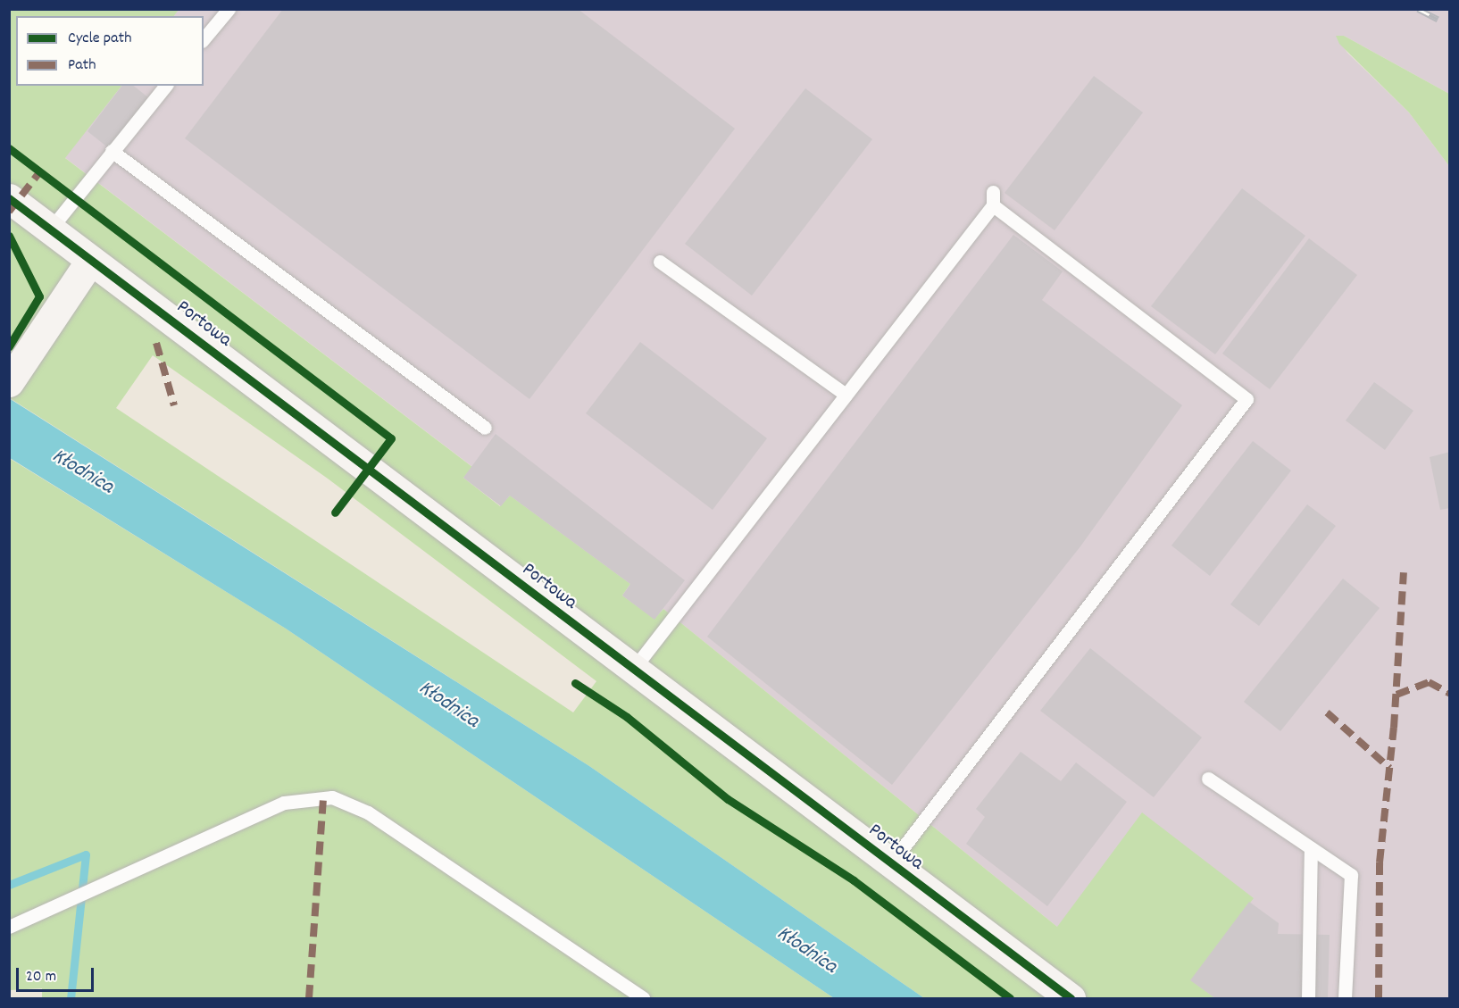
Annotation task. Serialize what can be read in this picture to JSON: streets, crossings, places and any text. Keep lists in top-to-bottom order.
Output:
{
  "streets": {
    "street": ["Portowa"]
  },
  "water": ["Kłodnica"],
  "legend": ["Cycle path", "Path"],
  "scale_bar": "20 m"
}
